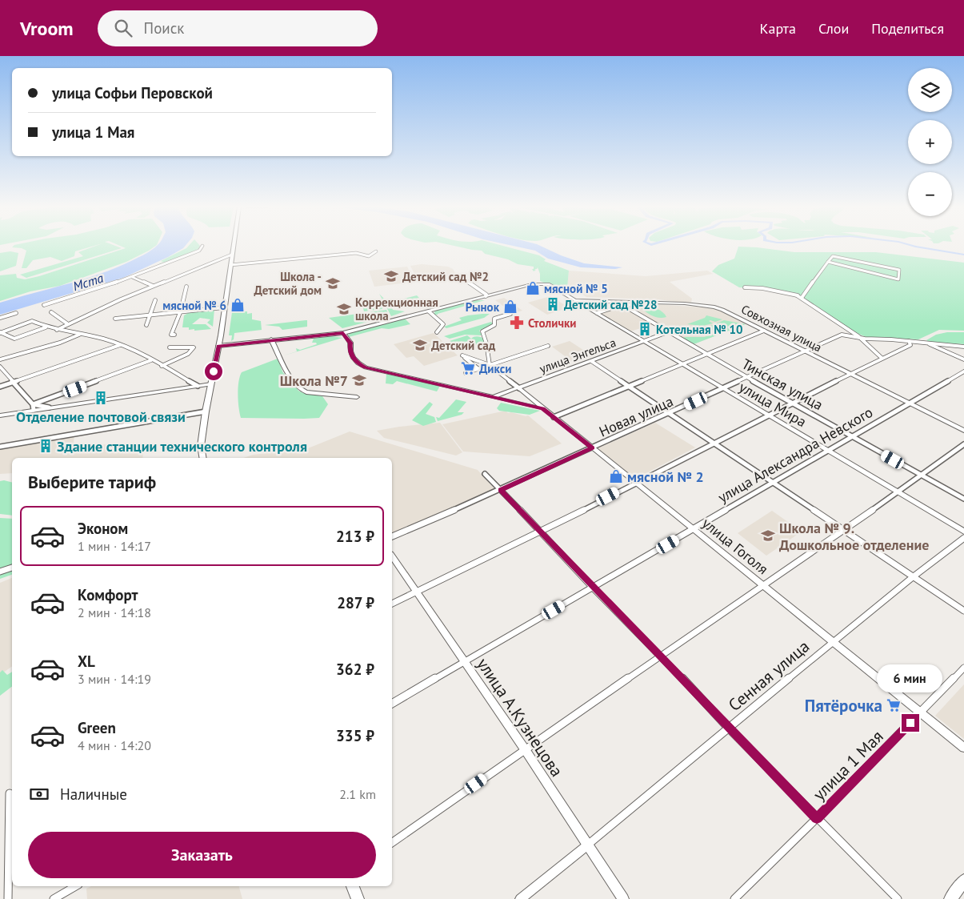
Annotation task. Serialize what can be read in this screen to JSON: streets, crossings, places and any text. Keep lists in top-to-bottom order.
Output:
{
  "streets": {
    "main road": ["Совхозная улица", "улица Мира", "улица А.Кузнецова"],
    "street": [
      "улица Энгельса",
      "Тинская улица",
      "Новая улица",
      "улица Александра Невского",
      "улица Гоголя",
      "Сенная улица",
      "улица 1 Мая"
    ]
  },
  "crossings": [
    ["Совхозная улица", "Тинская улица"],
    ["Совхозная улица", "улица Мира"],
    ["Совхозная улица", "Новая улица"],
    ["Совхозная улица", "улица Александра Невского"],
    ["улица Энгельса", "Тинская улица"],
    ["улица Энгельса", "улица Мира"],
    ["улица Энгельса", "улица Гоголя"],
    ["Тинская улица", "улица Мира"],
    ["Тинская улица", "Новая улица"],
    ["Тинская улица", "улица Александра Невского"],
    ["улица Мира", "Новая улица"],
    ["улица Мира", "улица Александра Невского"],
    ["Новая улица", "улица Гоголя"],
    ["улица Александра Невского", "улица Гоголя"],
    ["улица Александра Невского", "улица А.Кузнецова"],
    ["улица Гоголя", "Сенная улица"],
    ["улица Гоголя", "улица 1 Мая"],
    ["Сенная улица", "улица А.Кузнецова"]
  ],
  "water": ["Мста"],
  "places": {
    "school or university": [
      "Детский сад №2",
      "Школа - Детский дом",
      "Коррекционная школа",
      "Детский сад",
      "Школа №7",
      "Школа № 9. Дошкольное отделение"
    ],
    "shop": [
      "мясной № 5",
      "мясной № 6",
      "Рынок",
      "мясной № 2"
    ],
    "building": [
      "Детский сад №28",
      "Котельная № 10",
      "Отделение почтовой связи",
      "Здание станции технического контроля"
    ],
    "pharmacy": ["Столички"],
    "supermarket": ["Дикси", "Пятёрочка"]
  },
  "page": {
    "header": "Vroom",
    "search": "Поиск",
    "nav": ["Карта", "Слои", "Поделиться"],
    "map_buttons": ["+", "−"],
    "banner": ["улица Софьи Перовской", "улица 1 Мая"],
    "heading": "Выберите тариф",
    "list": [
      {
        "name": "Эконом",
        "note": "1 мин · 14:17",
        "value": "213 ₽"
      },
      {
        "name": "Комфорт",
        "note": "2 мин · 14:18",
        "value": "287 ₽"
      },
      {
        "name": "XL",
        "note": "3 мин · 14:19",
        "value": "362 ₽"
      },
      {
        "name": "Green",
        "note": "4 мин · 14:20",
        "value": "335 ₽"
      }
    ],
    "bubble": "6 мин",
    "pay": ["Наличные", "2.1 km"],
    "buttons": "Заказать"
  }
}
